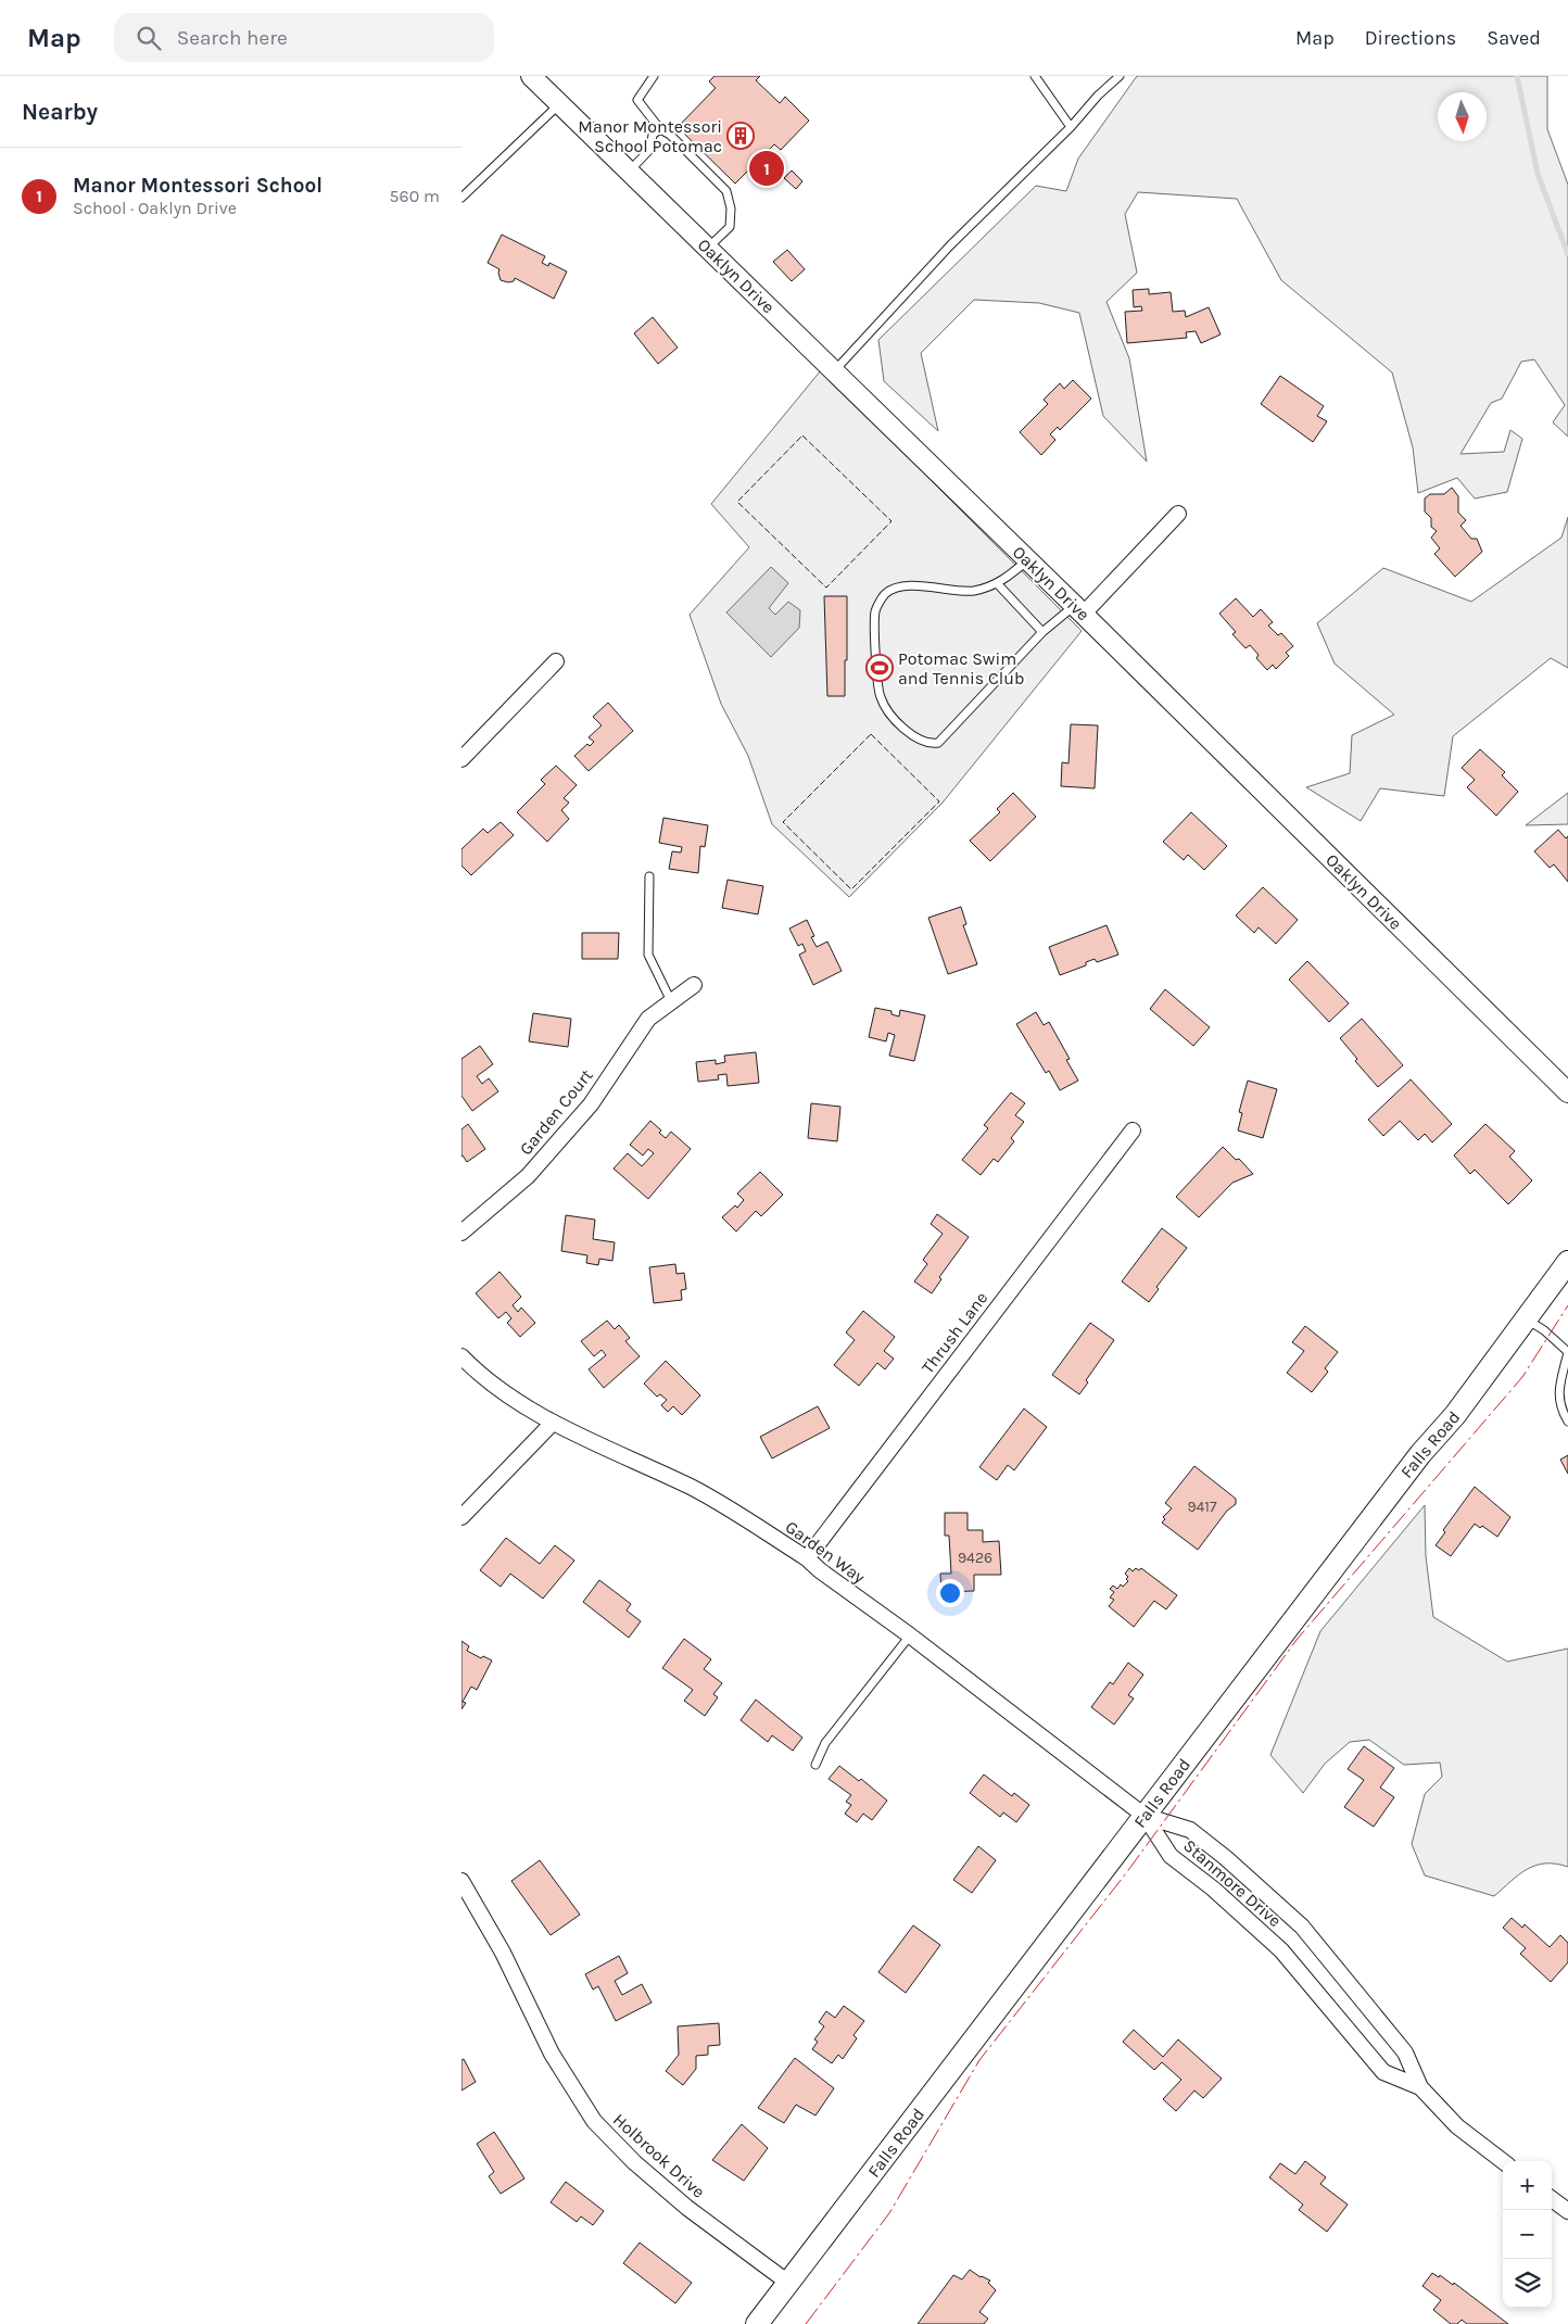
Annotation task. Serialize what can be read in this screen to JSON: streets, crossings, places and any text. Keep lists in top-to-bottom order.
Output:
{
  "streets": {
    "main road": ["Falls Road"],
    "street": [
      "Oaklyn Drive",
      "Garden Court",
      "Thrush Lane",
      "Garden Way",
      "Stanmore Drive",
      "Holbrook Drive"
    ]
  },
  "crossings": [
    ["Thrush Lane", "Garden Way"],
    ["Falls Road", "Garden Way"],
    ["Falls Road", "Stanmore Drive"],
    ["Falls Road", "Holbrook Drive"],
    ["Garden Way", "Stanmore Drive"]
  ],
  "places": {
    "building": ["Manor Montessori School Potomac"],
    "sports": ["Potomac Swim and Tennis Club"]
  },
  "house_numbers": ["9417", "9426"],
  "north": "bottom",
  "page": {
    "header": "Map",
    "search": "Search here",
    "nav": ["Map", "Directions", "Saved"],
    "heading": "Nearby",
    "list": [
      {
        "mark": "1",
        "name": "Manor Montessori School",
        "note": "School · Oaklyn Drive",
        "value": "560 m"
      }
    ],
    "pins": "1",
    "map_buttons": ["+", "−"]
  }
}
